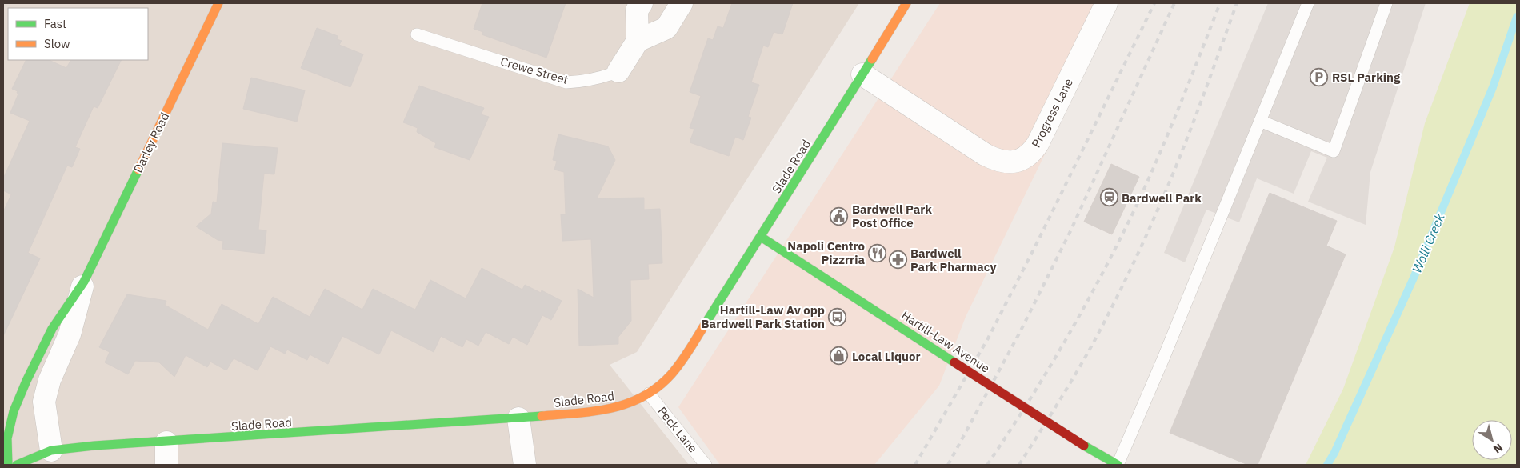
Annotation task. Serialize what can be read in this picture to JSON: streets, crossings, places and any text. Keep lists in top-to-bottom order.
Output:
{
  "streets": {
    "street": [
      "Crewe Street",
      "Progress Lane",
      "Darley Road",
      "Slade Road",
      "Hartill-Law Avenue"
    ],
    "lane": ["Peck Lane"]
  },
  "crossings": [
    ["Progress Lane", "Slade Road"],
    ["Darley Road", "Slade Road"],
    ["Slade Road", "Hartill-Law Avenue"],
    ["Slade Road", "Peck Lane"]
  ],
  "water": ["Wolli Creek"],
  "places": {
    "parking": ["RSL Parking"],
    "station": ["Bardwell Park"],
    "public building": ["Bardwell Park Post Office"],
    "restaurant": ["Napoli Centro Pizzrria"],
    "pharmacy": ["Bardwell Park Pharmacy"],
    "bus stop": ["Hartill-Law Av opp Bardwell Park Station"],
    "shop": ["Local Liquor"]
  },
  "legend": ["Fast", "Slow"],
  "north": "bottom right"
}
